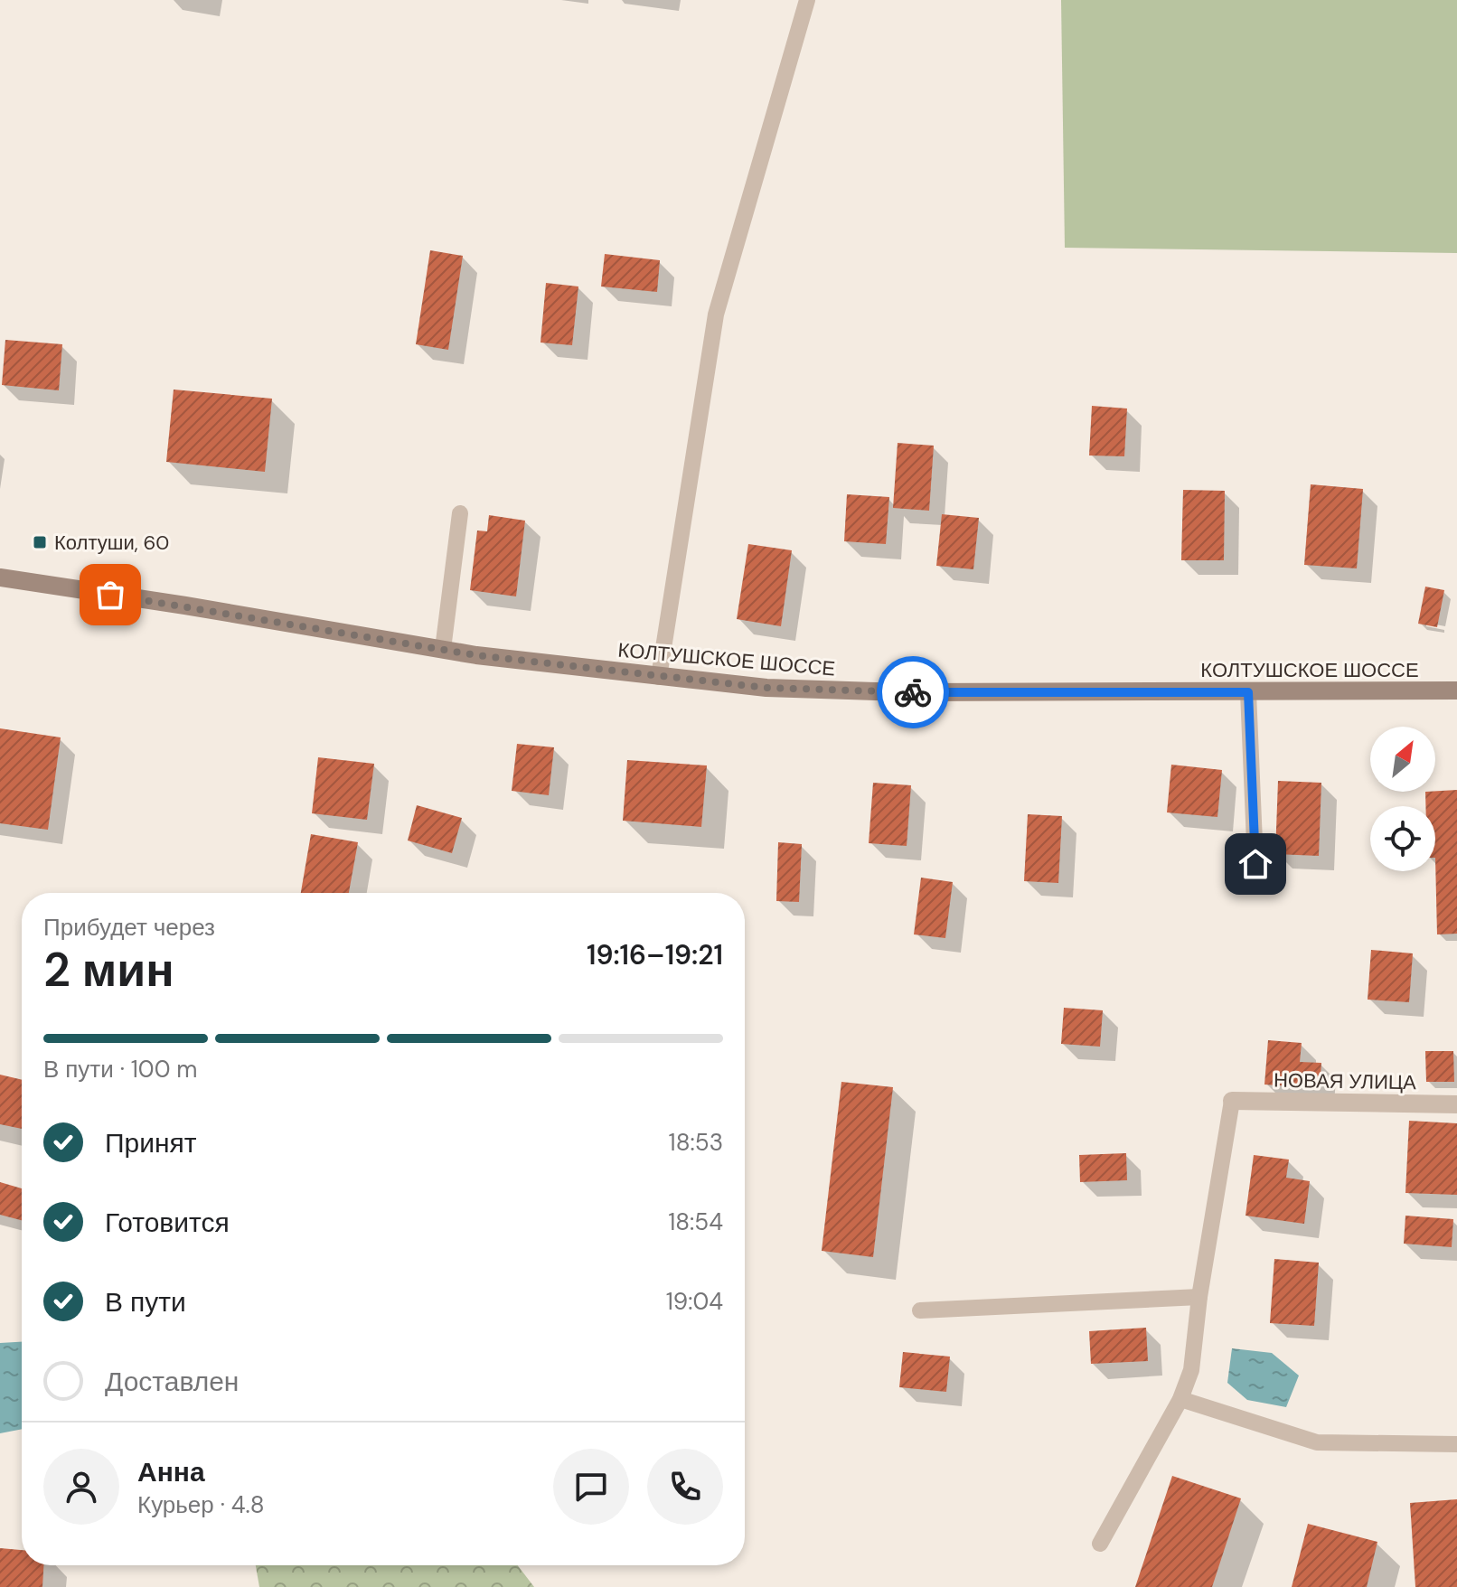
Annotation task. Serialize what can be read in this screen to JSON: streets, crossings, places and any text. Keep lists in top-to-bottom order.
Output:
{
  "streets": {
    "main road": ["КОЛТУШСКОЕ ШОССЕ"],
    "street": ["НОВАЯ УЛИЦА"]
  },
  "places": {
    "transit": ["Колтуши, 60"]
  },
  "north": "top right",
  "page": {
    "heading": ["2 мин", "Прибудет через", "19:16–19:21"],
    "panel": ["Анна", "Курьер · 4.8"],
    "bar": "В пути · 100 m",
    "list": [
      ["Принят", "18:53"],
      ["Готовится", "18:54"],
      ["В пути", "19:04"],
      "Доставлен"
    ]
  }
}
